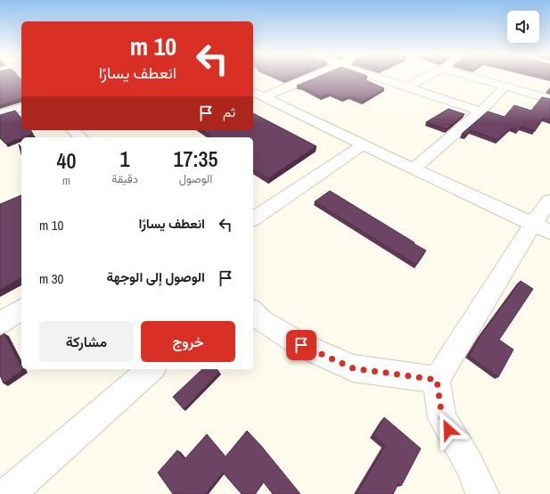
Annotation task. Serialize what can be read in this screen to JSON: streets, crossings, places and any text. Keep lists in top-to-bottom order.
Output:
{
  "page": {
    "turn": ["10 m", "انعطف يسارًا"],
    "then": "ثم",
    "eta": [
      "17:35",
      "الوصول",
      "1",
      "دقيقة",
      "40",
      "m"
    ],
    "list": [
      {
        "name": "انعطف يسارًا",
        "value": "10 m"
      },
      {
        "name": "الوصول إلى الوجهة",
        "value": "30 m"
      }
    ],
    "buttons": ["خروج", "مشاركة"]
  }
}
